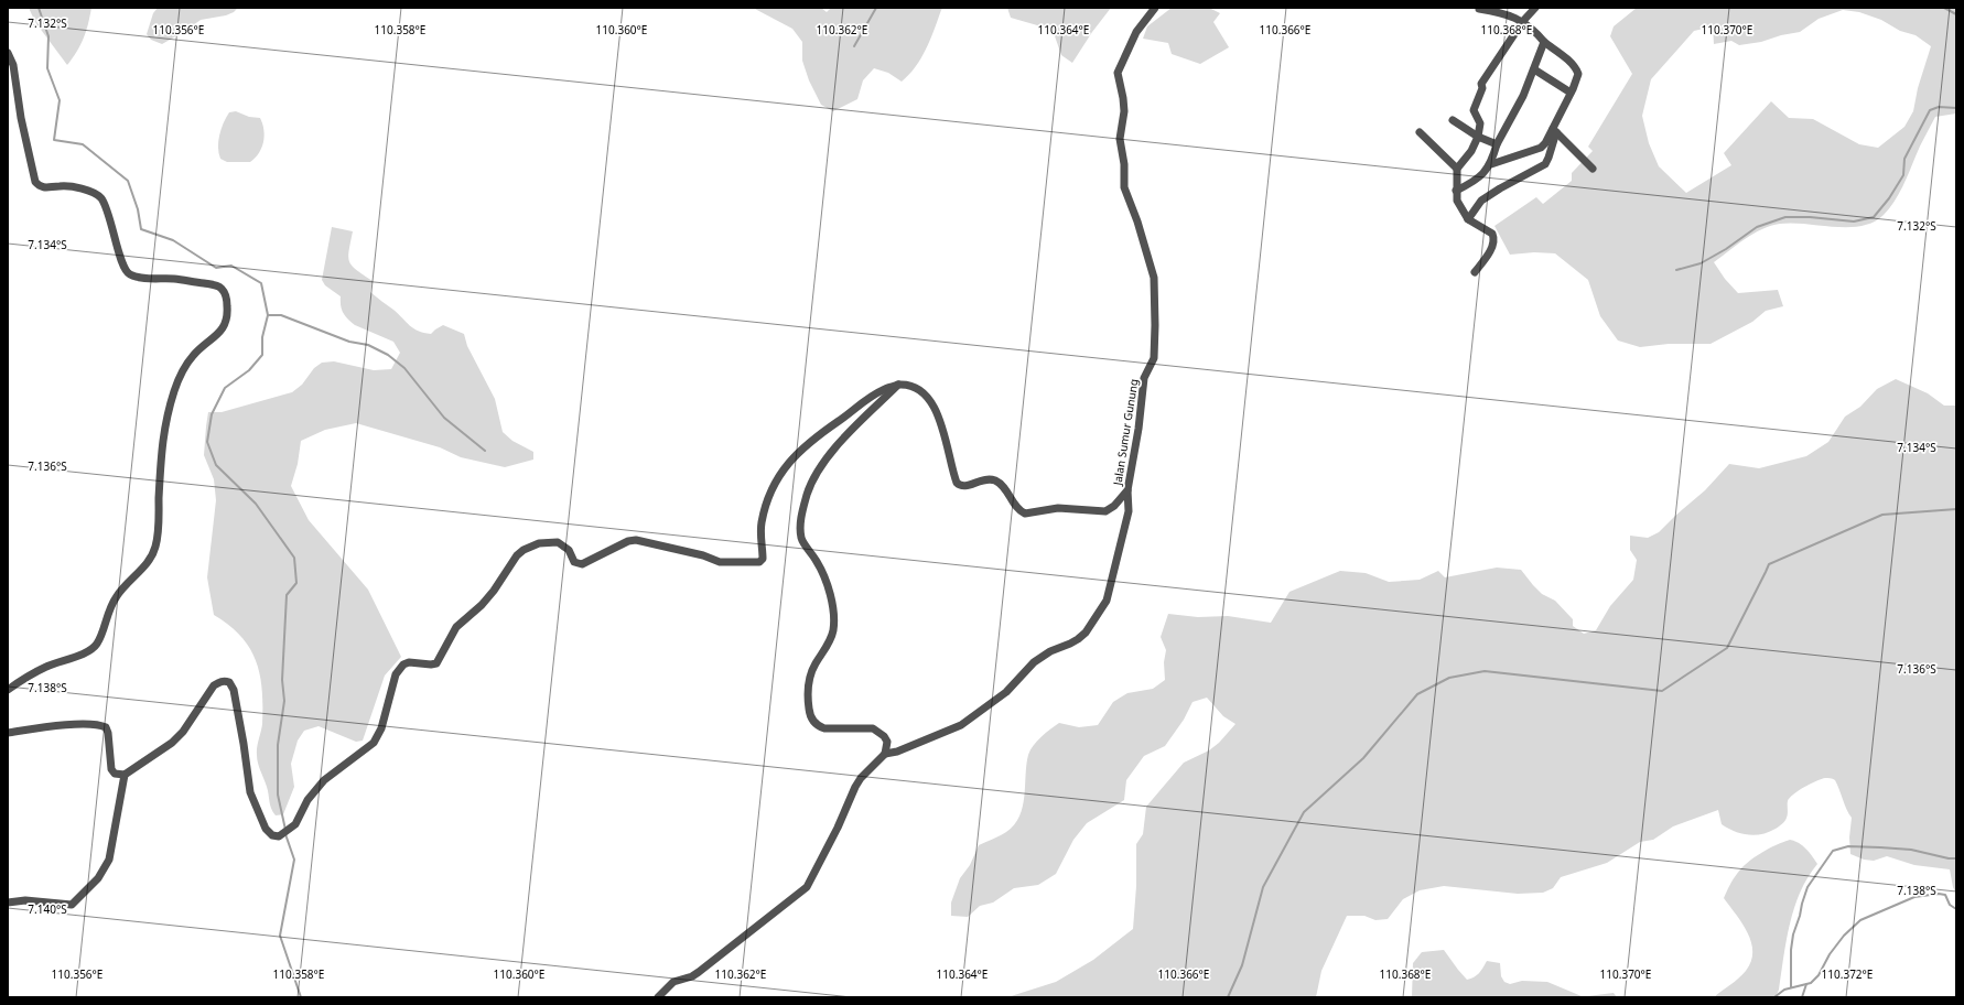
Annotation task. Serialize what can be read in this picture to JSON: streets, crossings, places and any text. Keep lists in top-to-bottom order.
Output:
{
  "streets": {
    "street": ["Jalan Sumur Gunung"]
  },
  "coordinates": [
    "7.132°S",
    "110.356°E",
    "110.358°E",
    "110.360°E",
    "110.362°E",
    "110.364°E",
    "110.366°E",
    "110.368°E",
    "110.370°E",
    "7.134°S",
    "7.136°S",
    "7.138°S",
    "7.140°S",
    "110.372°E"
  ]
}
